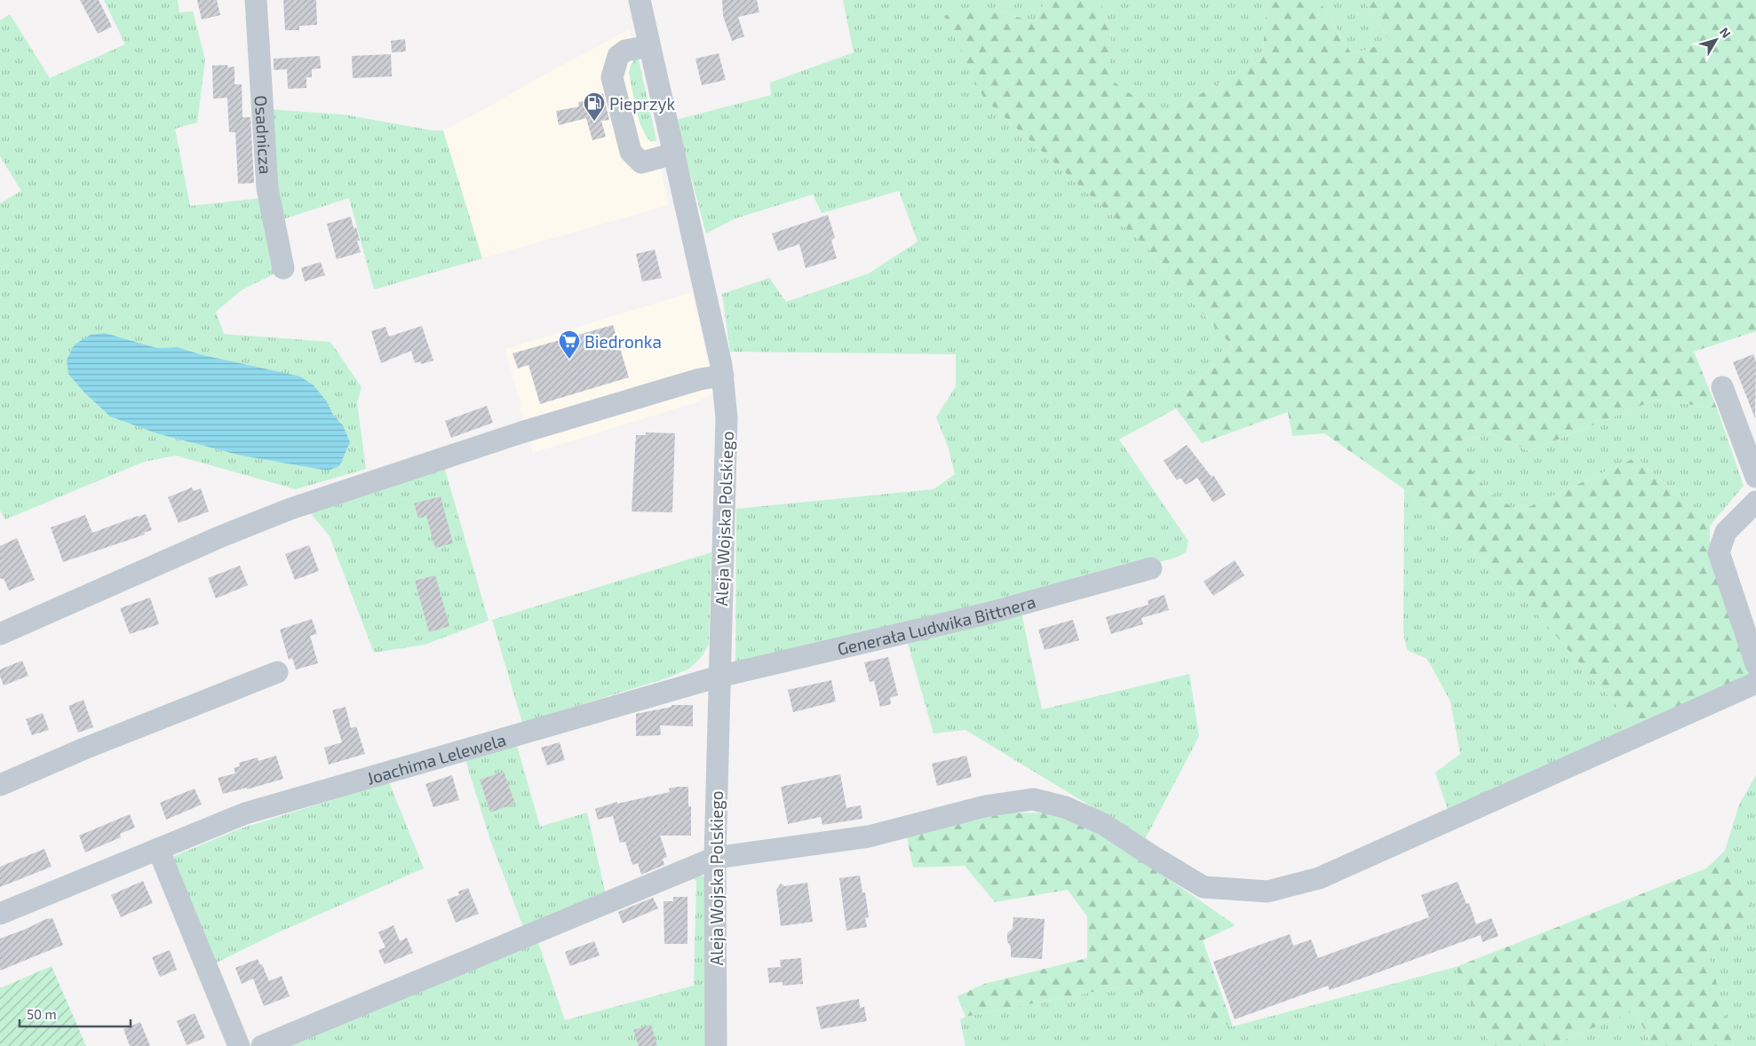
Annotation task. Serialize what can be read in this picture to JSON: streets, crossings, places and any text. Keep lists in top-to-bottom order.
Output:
{
  "streets": {
    "street": [
      "Osadnicza",
      "Aleja Wojska Polskiego",
      "Generała Ludwika Bittnera",
      "Joachima Lelewela"
    ]
  },
  "crossings": [
    ["Aleja Wojska Polskiego", "Generała Ludwika Bittnera"],
    ["Aleja Wojska Polskiego", "Joachima Lelewela"],
    ["Generała Ludwika Bittnera", "Joachima Lelewela"]
  ],
  "places": {
    "fuel station": ["Pieprzyk"],
    "supermarket": ["Biedronka"]
  },
  "scale_bar": "50 m",
  "north": "top right"
}
